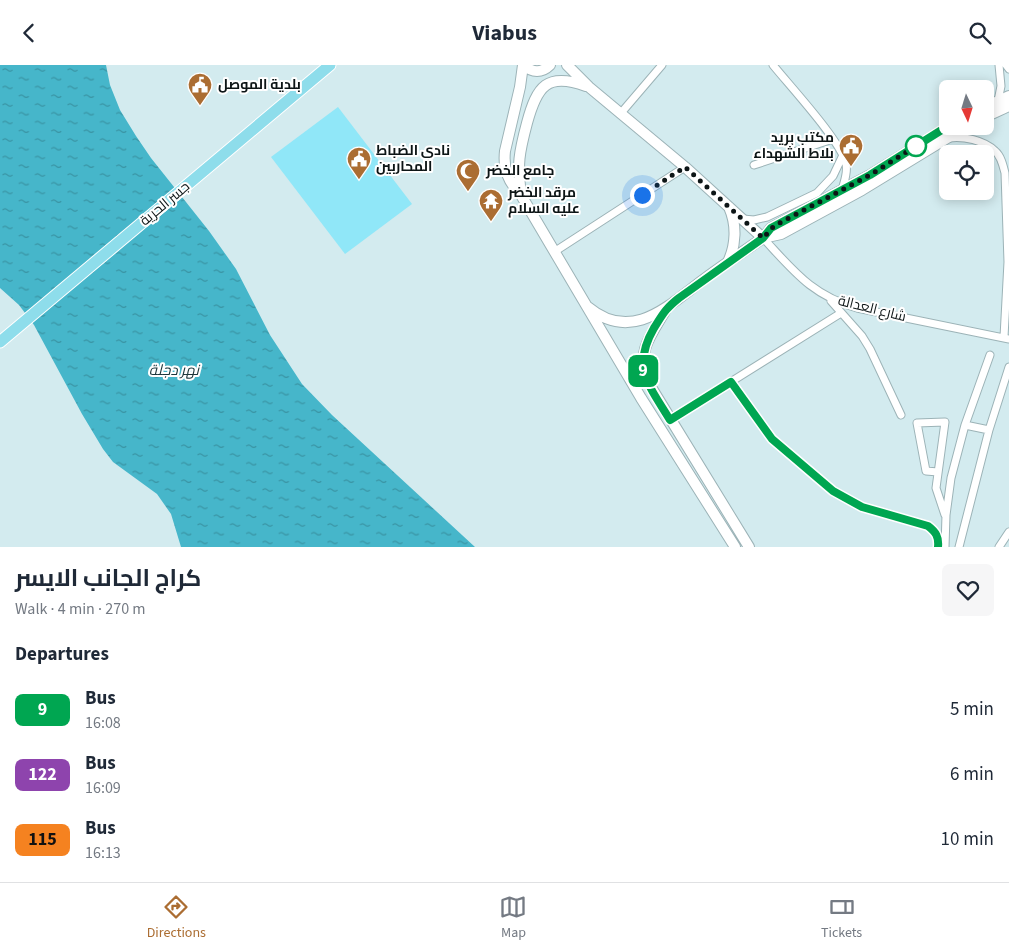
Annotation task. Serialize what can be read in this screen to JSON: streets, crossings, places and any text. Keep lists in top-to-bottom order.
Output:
{
  "streets": {
    "main road": ["جسر الحرية"],
    "street": ["شارع العدالة"]
  },
  "water": ["نهر دجلة"],
  "places": {
    "public building": ["بلدية الموصل", "مكتب بريد بلاط الشهداء", "نادي الضباط المحاربين"],
    "mosque": ["جامع الخضر"],
    "temple": ["مرقد الخضر عليه السلام"]
  },
  "lines": ["bus line 9"],
  "north": "bottom",
  "page": {
    "header": "Viabus",
    "on_map": "9",
    "heading": [
      ["كراج الجانب الايسر", "Walk · 4 min · 270 m"],
      "Departures"
    ],
    "list": [
      {
        "mark": "9",
        "name": "Bus",
        "note": "16:08",
        "value": "5 min"
      },
      {
        "mark": "122",
        "name": "Bus",
        "note": "16:09",
        "value": "6 min"
      },
      {
        "mark": "115",
        "name": "Bus",
        "note": "16:13",
        "value": "10 min"
      }
    ],
    "tabs": ["Directions", "Map", "Tickets"]
  }
}
